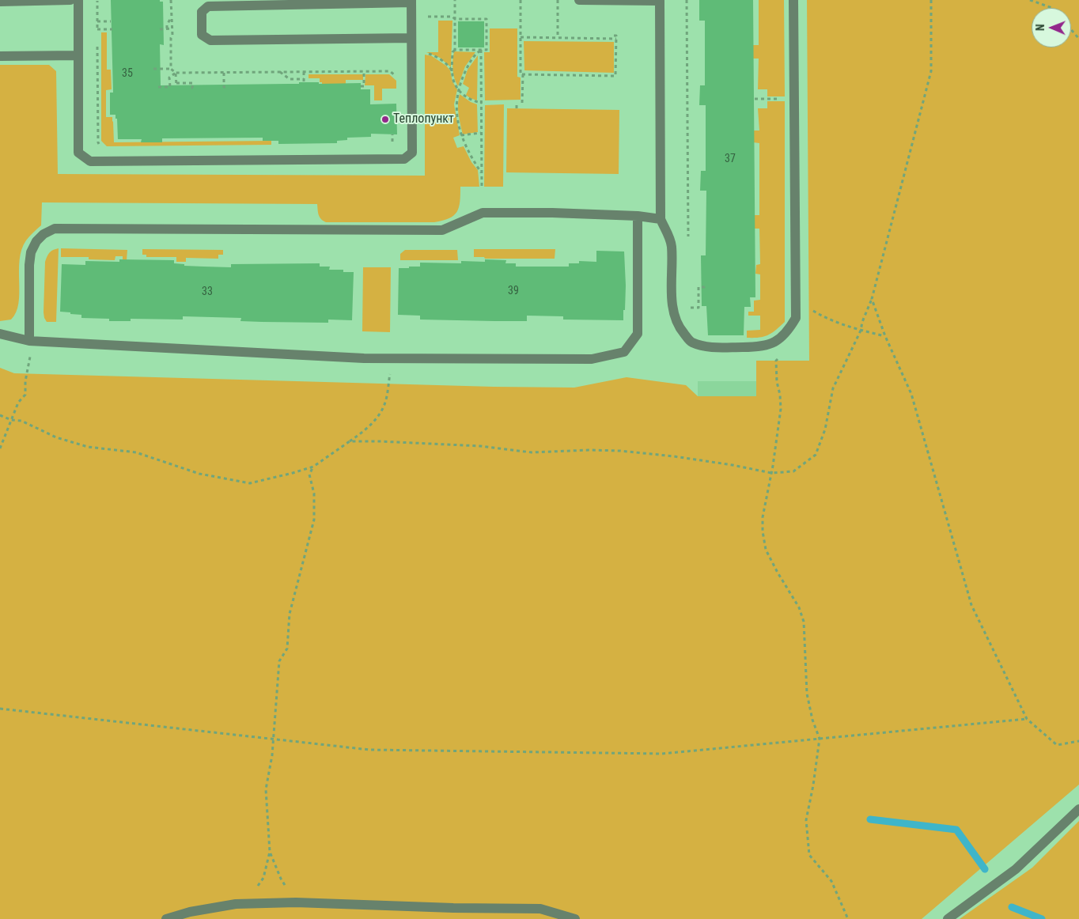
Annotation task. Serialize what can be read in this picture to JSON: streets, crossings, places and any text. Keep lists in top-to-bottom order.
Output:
{
  "places": ["Теплопункт"],
  "house_numbers": [
    "35",
    "37",
    "39",
    "33"
  ],
  "north": "left"
}
